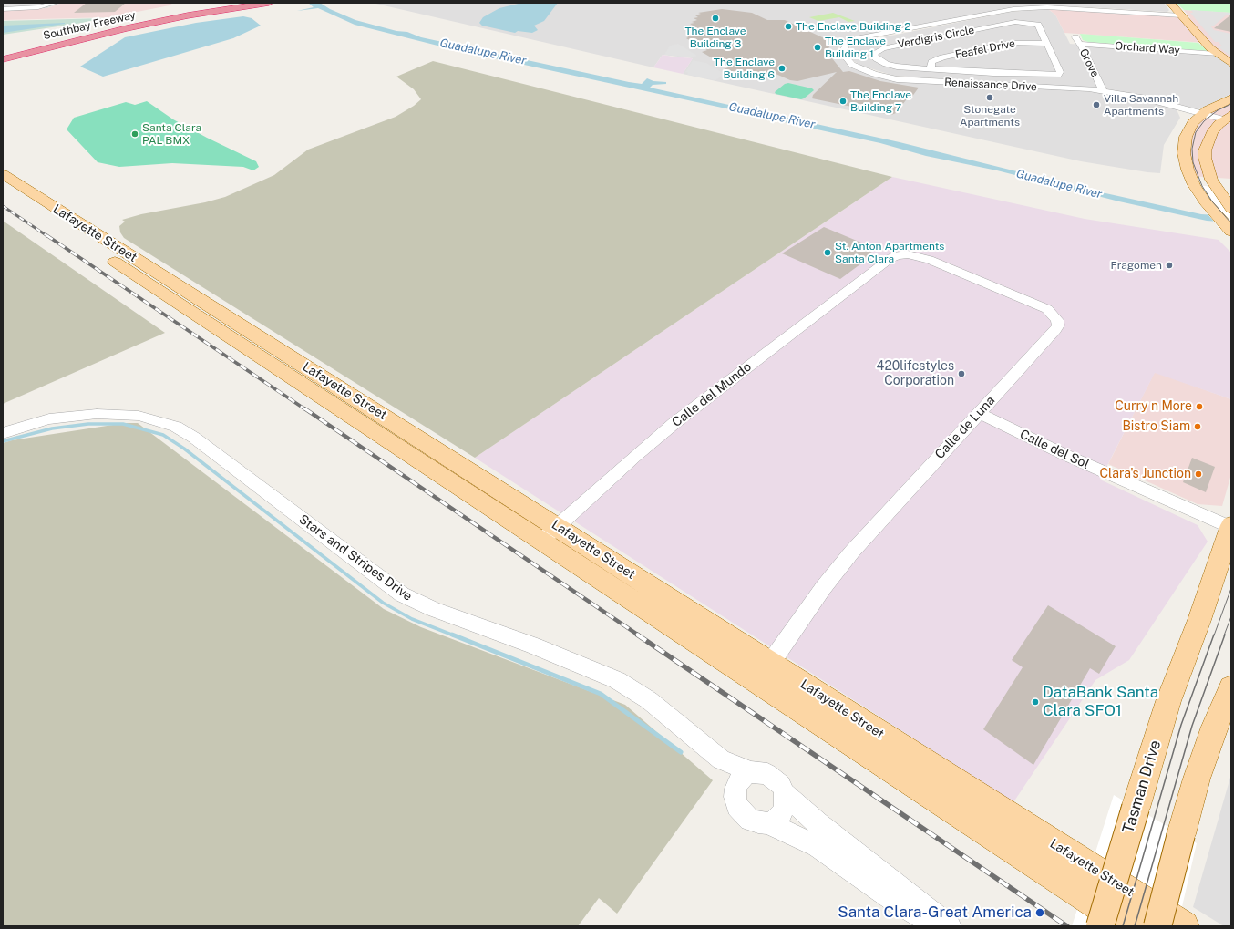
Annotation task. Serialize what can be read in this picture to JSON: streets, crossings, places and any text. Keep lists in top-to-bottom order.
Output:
{
  "streets": {
    "highway": ["Southbay Freeway"],
    "main road": ["Lafayette Street", "Tasman Drive"],
    "street": [
      "Verdigris Circle",
      "Orchard Way",
      "Feafel Drive",
      "Grove",
      "Renaissance Drive",
      "Calle del Mundo",
      "Calle de Luna",
      "Calle del Sol",
      "Stars and Stripes Drive"
    ]
  },
  "crossings": [
    ["Verdigris Circle", "Feafel Drive"],
    ["Orchard Way", "Grove"],
    ["Grove", "Renaissance Drive"],
    ["Lafayette Street", "Calle del Mundo"],
    ["Lafayette Street", "Calle de Luna"],
    ["Calle del Mundo", "Calle de Luna"],
    ["Calle de Luna", "Calle del Sol"],
    ["Calle del Sol", "Tasman Drive"]
  ],
  "water": ["Guadalupe River"],
  "places": [
    "The Enclave Building 3",
    "The Enclave Building 2",
    "The Enclave Building 1",
    "The Enclave Building 6",
    "Stonegate Apartments",
    "The Enclave Building 7",
    "Villa Savannah Apartments",
    "Santa Clara PAL BMX",
    "St. Anton Apartments Santa Clara",
    "Fragomen",
    "420lifestyles Corporation",
    "Curry n More",
    "Bistro Siam",
    "Clara's Junction",
    "DataBank Santa Clara SFO1",
    "Santa Clara-Great America"
  ]
}
